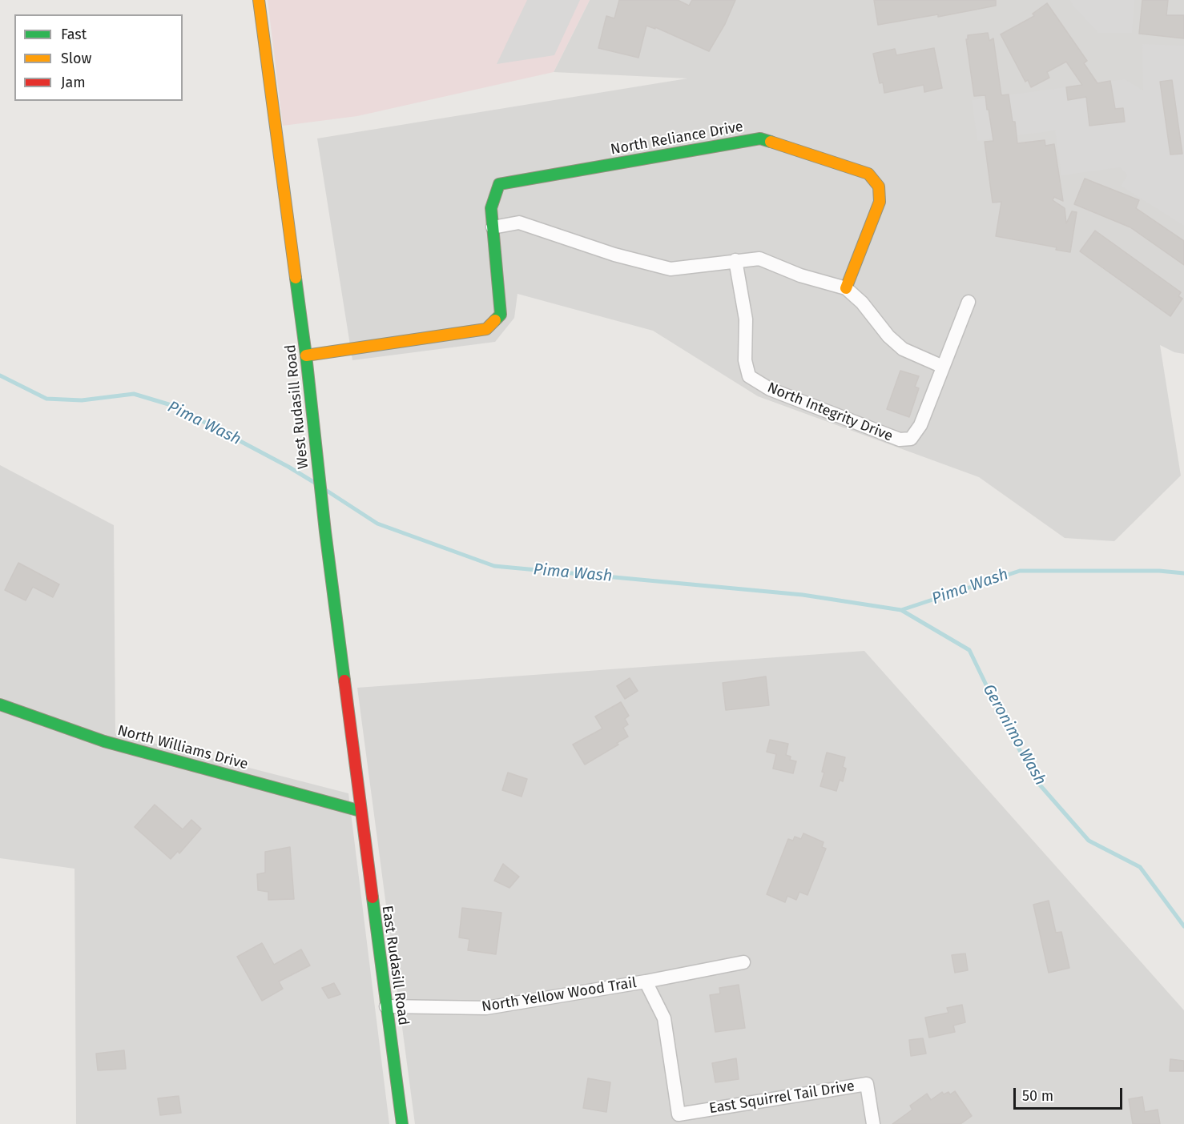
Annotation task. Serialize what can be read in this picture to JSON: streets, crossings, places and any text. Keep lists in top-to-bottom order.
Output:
{
  "streets": {
    "street": [
      "North Reliance Drive",
      "West Rudasill Road",
      "North Integrity Drive",
      "North Williams Drive",
      "East Rudasill Road",
      "North Yellow Wood Trail",
      "East Squirrel Tail Drive"
    ]
  },
  "crossings": [
    ["West Rudasill Road", "North Williams Drive"],
    ["West Rudasill Road", "East Rudasill Road"],
    ["North Williams Drive", "East Rudasill Road"],
    ["East Rudasill Road", "North Yellow Wood Trail"],
    ["North Yellow Wood Trail", "East Squirrel Tail Drive"]
  ],
  "water": ["Pima Wash", "Geronimo Wash"],
  "legend": ["Fast", "Slow", "Jam"],
  "scale_bar": "50 m"
}
